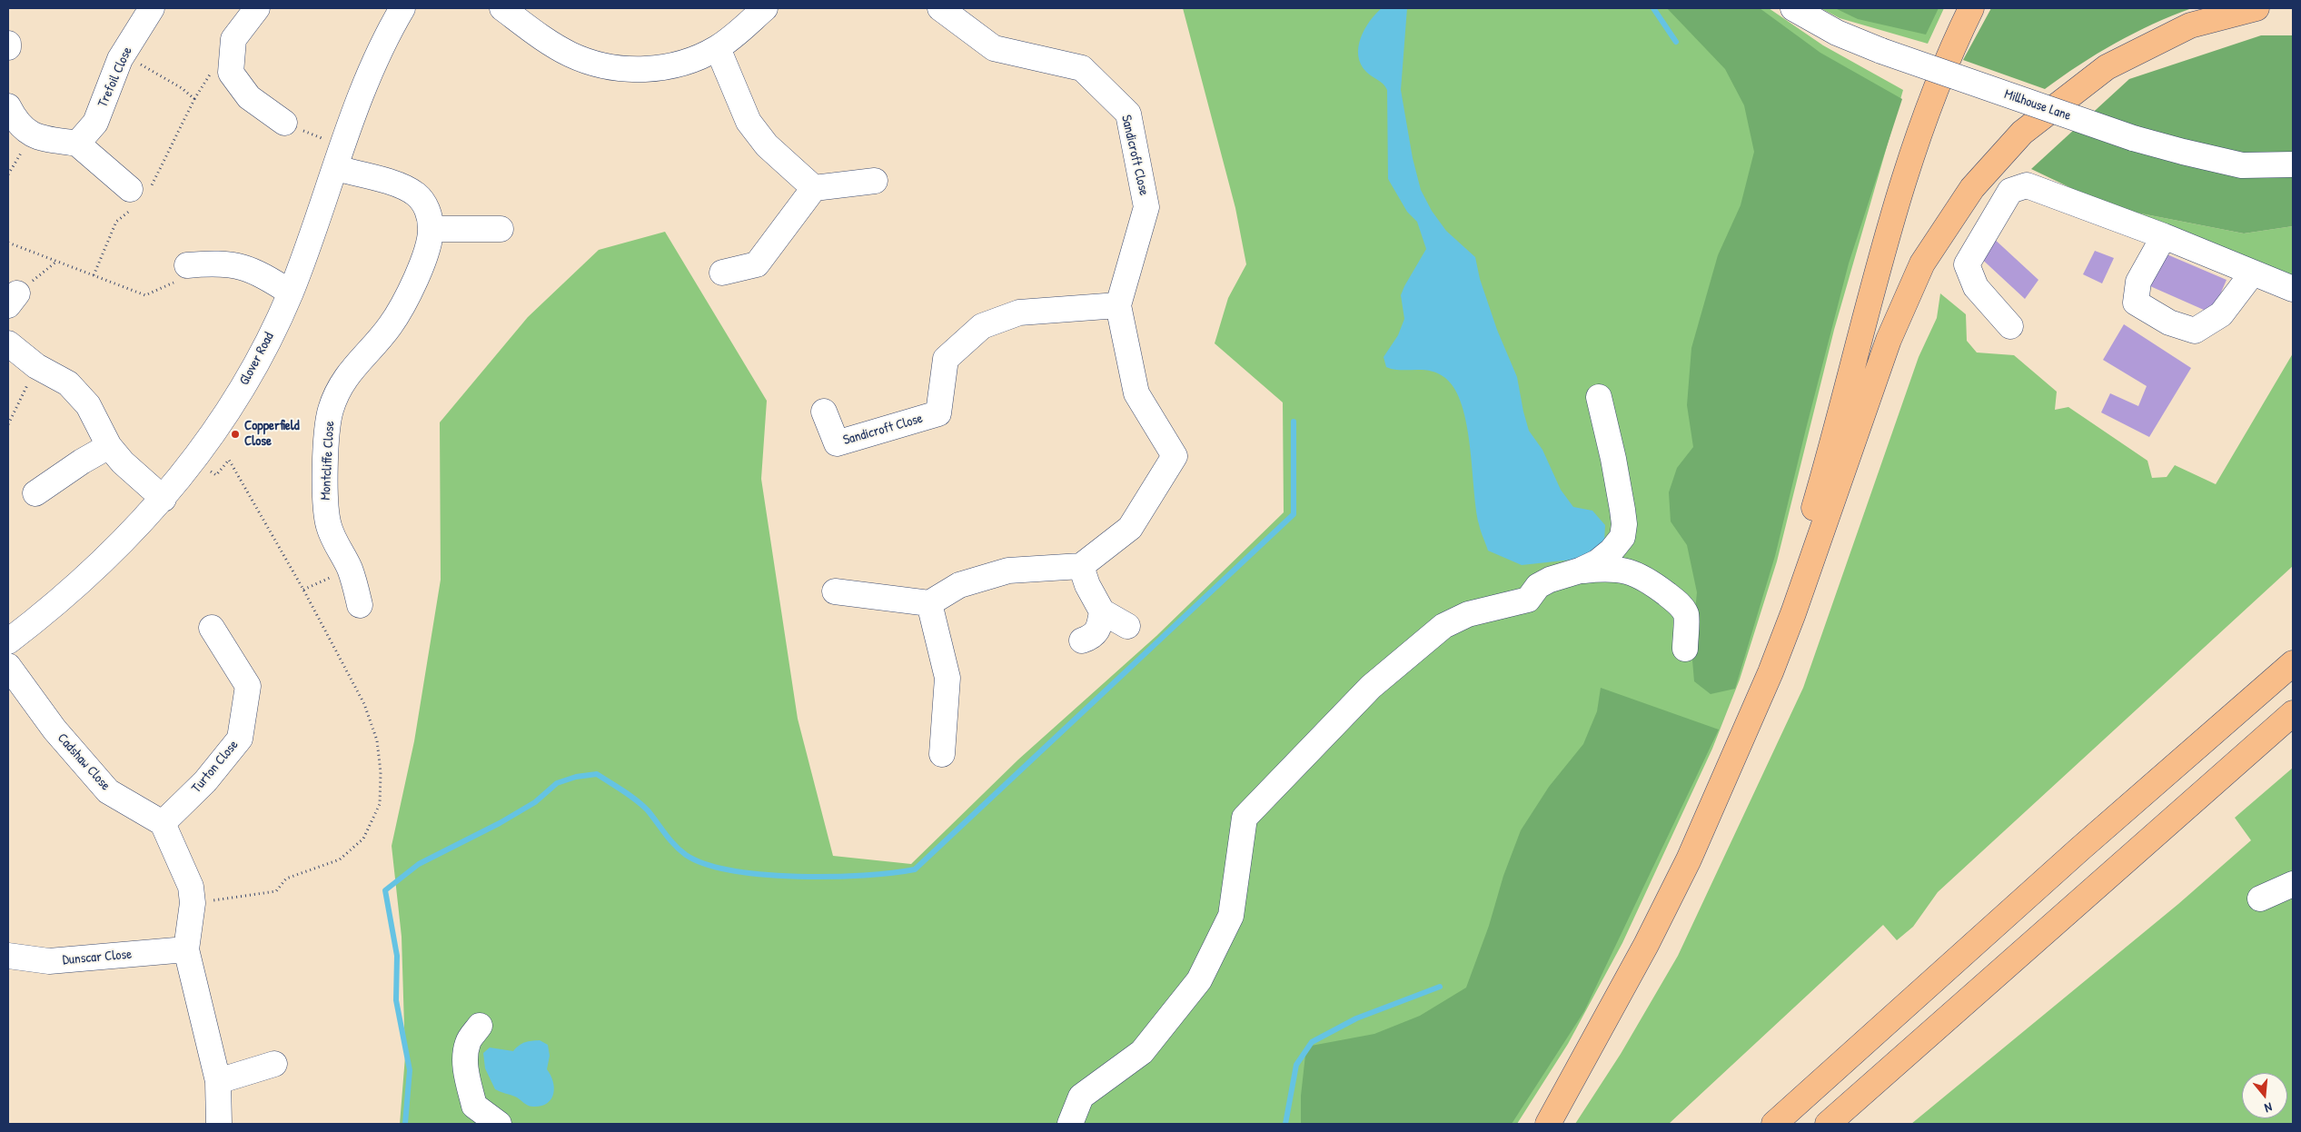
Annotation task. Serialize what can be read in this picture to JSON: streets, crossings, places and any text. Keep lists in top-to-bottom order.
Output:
{
  "streets": {
    "street": [
      "Trefoil Close",
      "Millhouse Lane",
      "Sandicroft Close",
      "Glover Road",
      "Montcliffe Close",
      "Cadshaw Close",
      "Turton Close",
      "Dunscar Close"
    ]
  },
  "crossings": [
    ["Glover Road", "Montcliffe Close"],
    ["Cadshaw Close", "Turton Close"]
  ],
  "places": ["Copperfield Close"],
  "north": "bottom"
}
